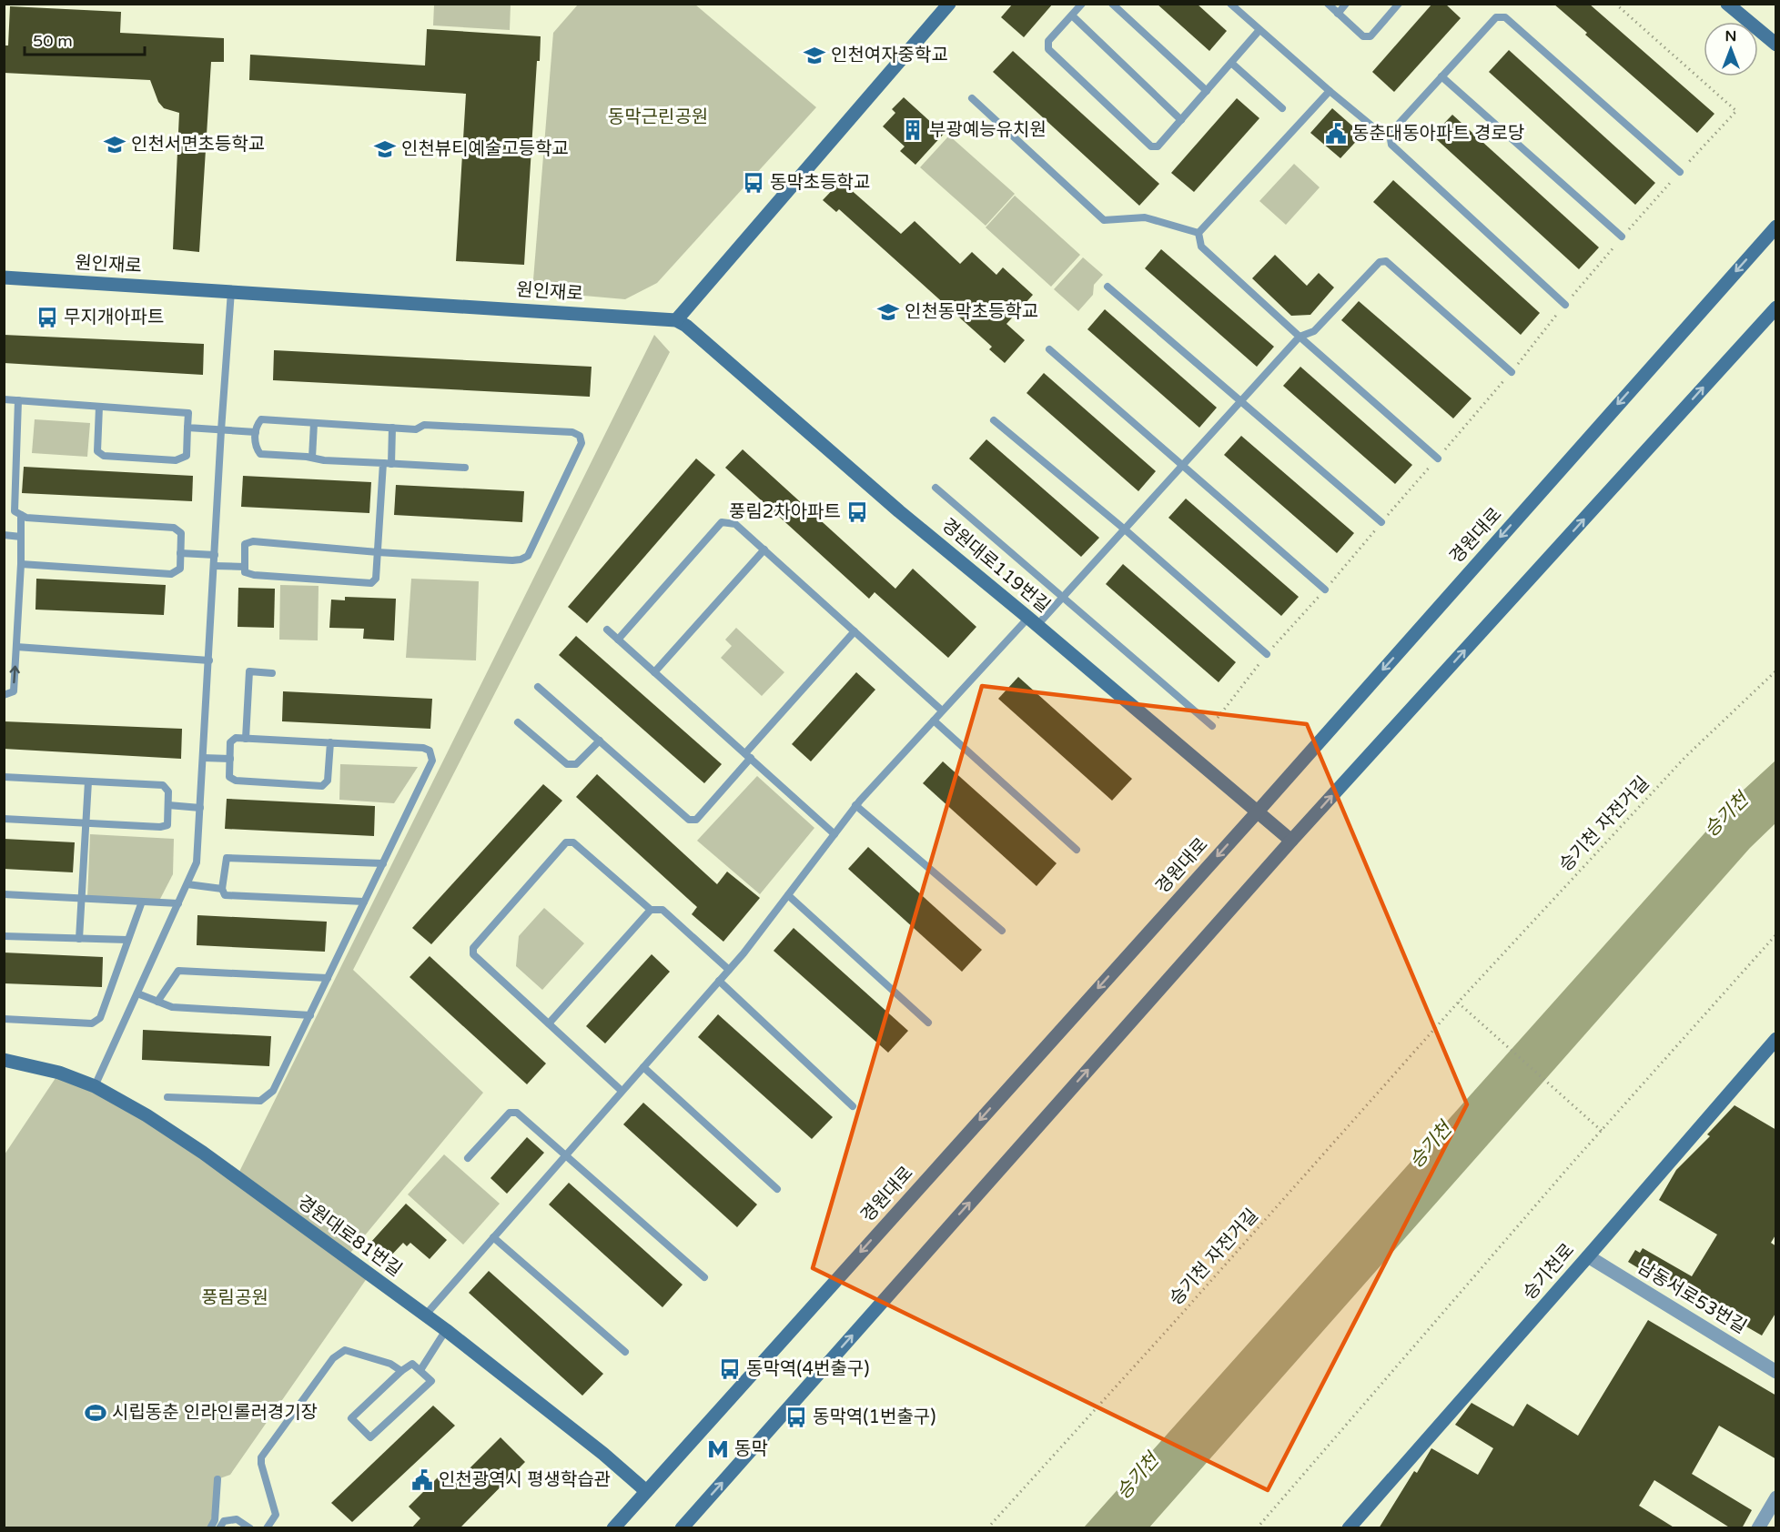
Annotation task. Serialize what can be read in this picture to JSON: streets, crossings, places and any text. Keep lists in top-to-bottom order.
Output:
{
  "streets": {
    "main road": [
      "원인재로",
      "경원대로",
      "경원대로119번길",
      "경원대로81번길",
      "승기천로"
    ],
    "street": ["남동서로53번길"],
    "path": ["승기천 자전거길"]
  },
  "crossings": [
    ["원인재로", "경원대로119번길"],
    ["경원대로", "경원대로119번길"],
    ["경원대로", "경원대로81번길"],
    ["승기천로", "남동서로53번길"]
  ],
  "water": ["승기천"],
  "parks": ["동막근린공원", "풍림공원"],
  "places": {
    "school or university": [
      "인천여자중학교",
      "인천서면초등학교",
      "인천뷰티예술고등학교",
      "인천동막초등학교"
    ],
    "building": ["부광예능유치원"],
    "public building": ["동춘대동아파트 경로당", "인천광역시 평생학습관"],
    "bus stop": [
      "동막초등학교",
      "무지개아파트",
      "풍림2차아파트",
      "동막역(4번출구)",
      "동막역(1번출구)"
    ],
    "sports": ["시립동춘 인라인롤러경기장"],
    "metro station": ["동막"]
  },
  "scale_bar": "50 m",
  "north": "top"
}
